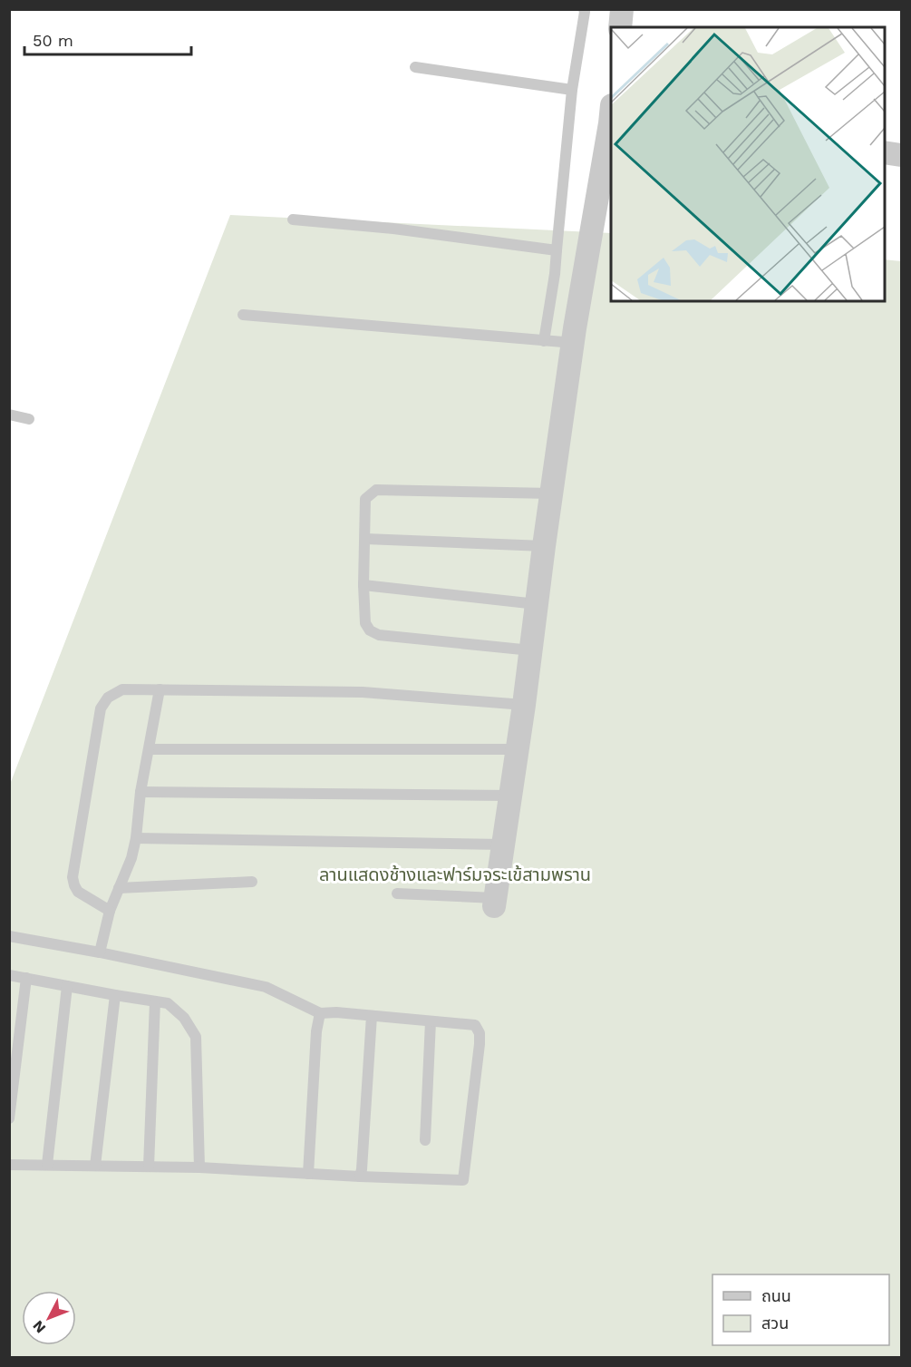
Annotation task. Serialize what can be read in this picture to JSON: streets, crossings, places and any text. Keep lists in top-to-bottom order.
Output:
{
  "parks": ["ลานแสดงช้างและฟาร์มจระเข้สามพราน"],
  "legend": ["ถนน", "สวน"],
  "scale_bar": "50 m",
  "north": "bottom left"
}
